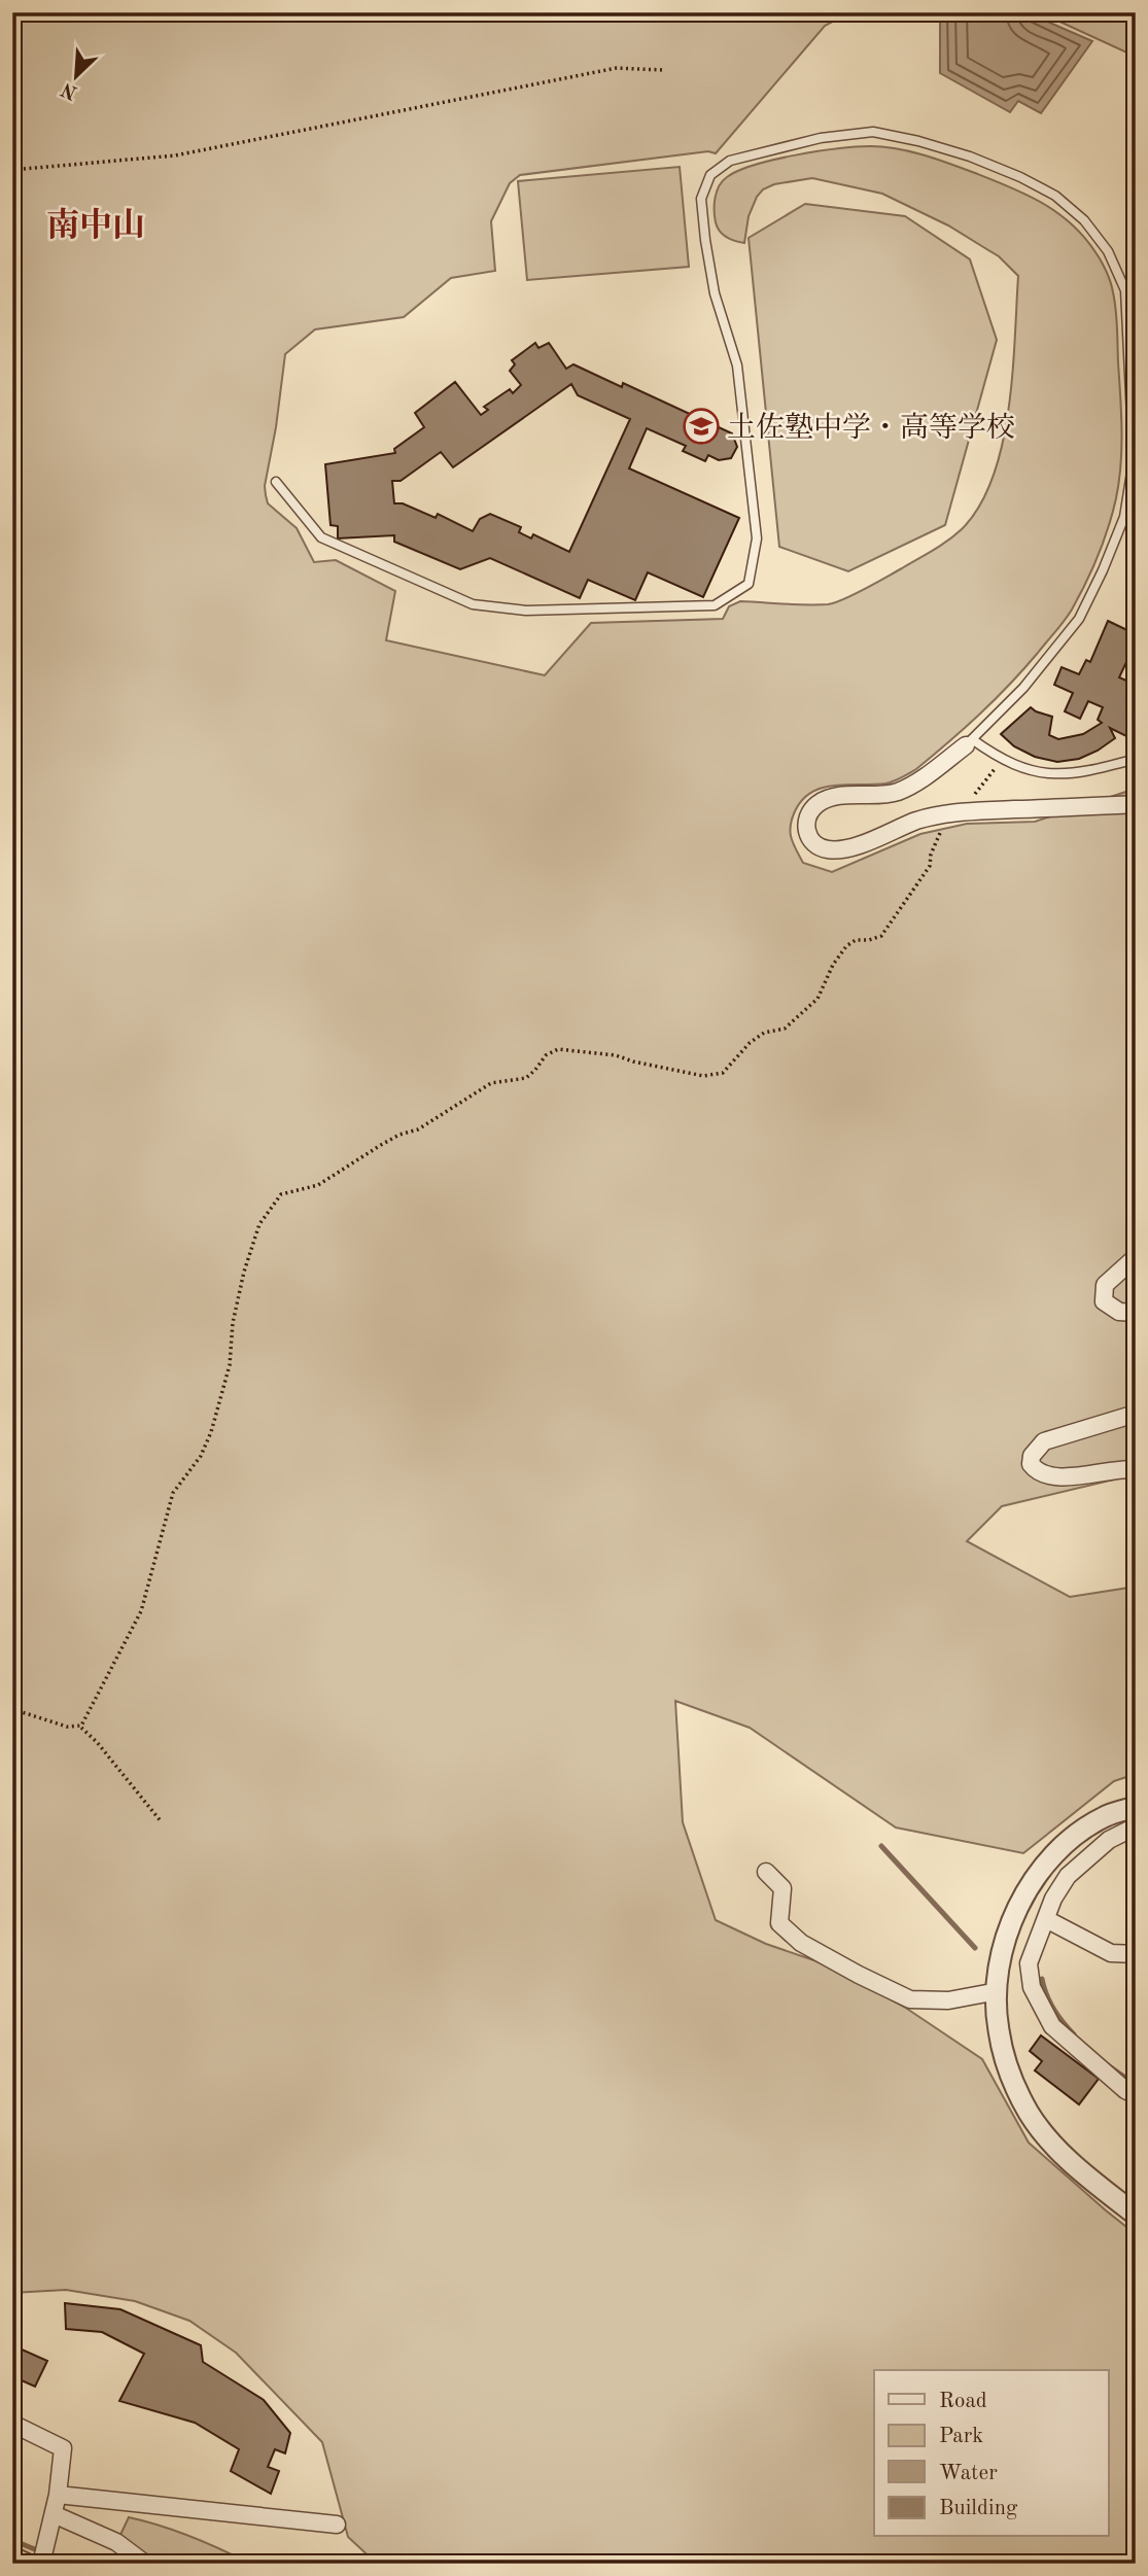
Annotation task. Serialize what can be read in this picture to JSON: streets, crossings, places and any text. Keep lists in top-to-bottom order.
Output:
{
  "districts": ["南中山"],
  "places": {
    "school or university": ["土佐塾中学・高等学校"]
  },
  "legend": [
    "Road",
    "Park",
    "Water",
    "Building"
  ],
  "north": "bottom left"
}
